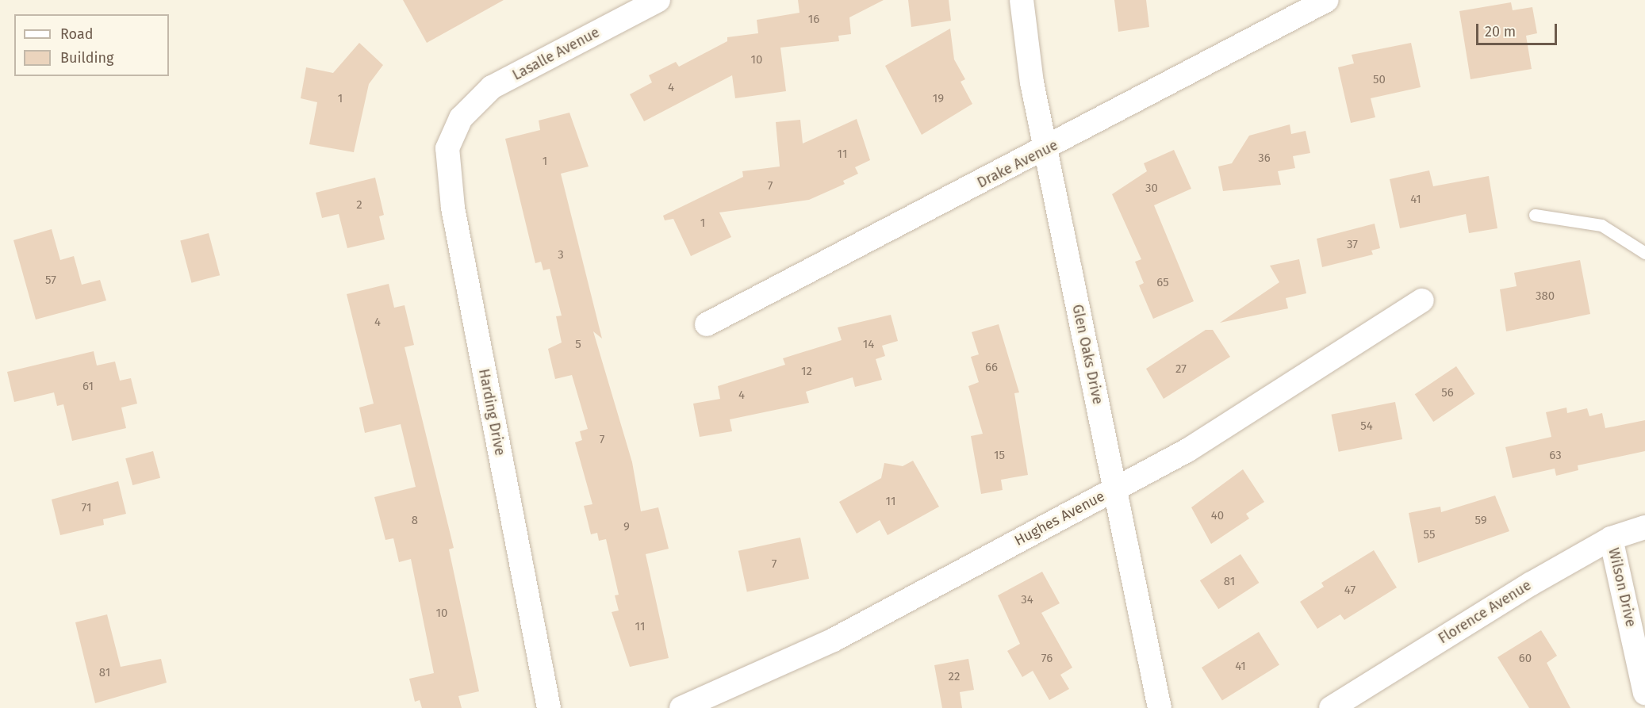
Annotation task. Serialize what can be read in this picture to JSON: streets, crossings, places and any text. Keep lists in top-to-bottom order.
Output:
{
  "streets": {
    "street": [
      "Lasalle Avenue",
      "Drake Avenue",
      "Glen Oaks Drive",
      "Harding Drive",
      "Hughes Avenue",
      "Wilson Drive",
      "Florence Avenue"
    ]
  },
  "crossings": [
    ["Lasalle Avenue", "Harding Drive"],
    ["Drake Avenue", "Glen Oaks Drive"],
    ["Glen Oaks Drive", "Hughes Avenue"],
    ["Wilson Drive", "Florence Avenue"]
  ],
  "house_numbers": [
    "16",
    "10",
    "50",
    "4",
    "1",
    "19",
    "11",
    "36",
    "1",
    "7",
    "30",
    "41",
    "2",
    "1",
    "37",
    "3",
    "57",
    "65",
    "380",
    "4",
    "5",
    "14",
    "66",
    "27",
    "12",
    "61",
    "56",
    "4",
    "54",
    "7",
    "15",
    "63",
    "11",
    "71",
    "40",
    "8",
    "59",
    "9",
    "55",
    "7",
    "81",
    "47",
    "34",
    "10",
    "11",
    "76",
    "60",
    "41",
    "81",
    "22"
  ],
  "legend": ["Road", "Building"],
  "scale_bar": "20 m"
}
